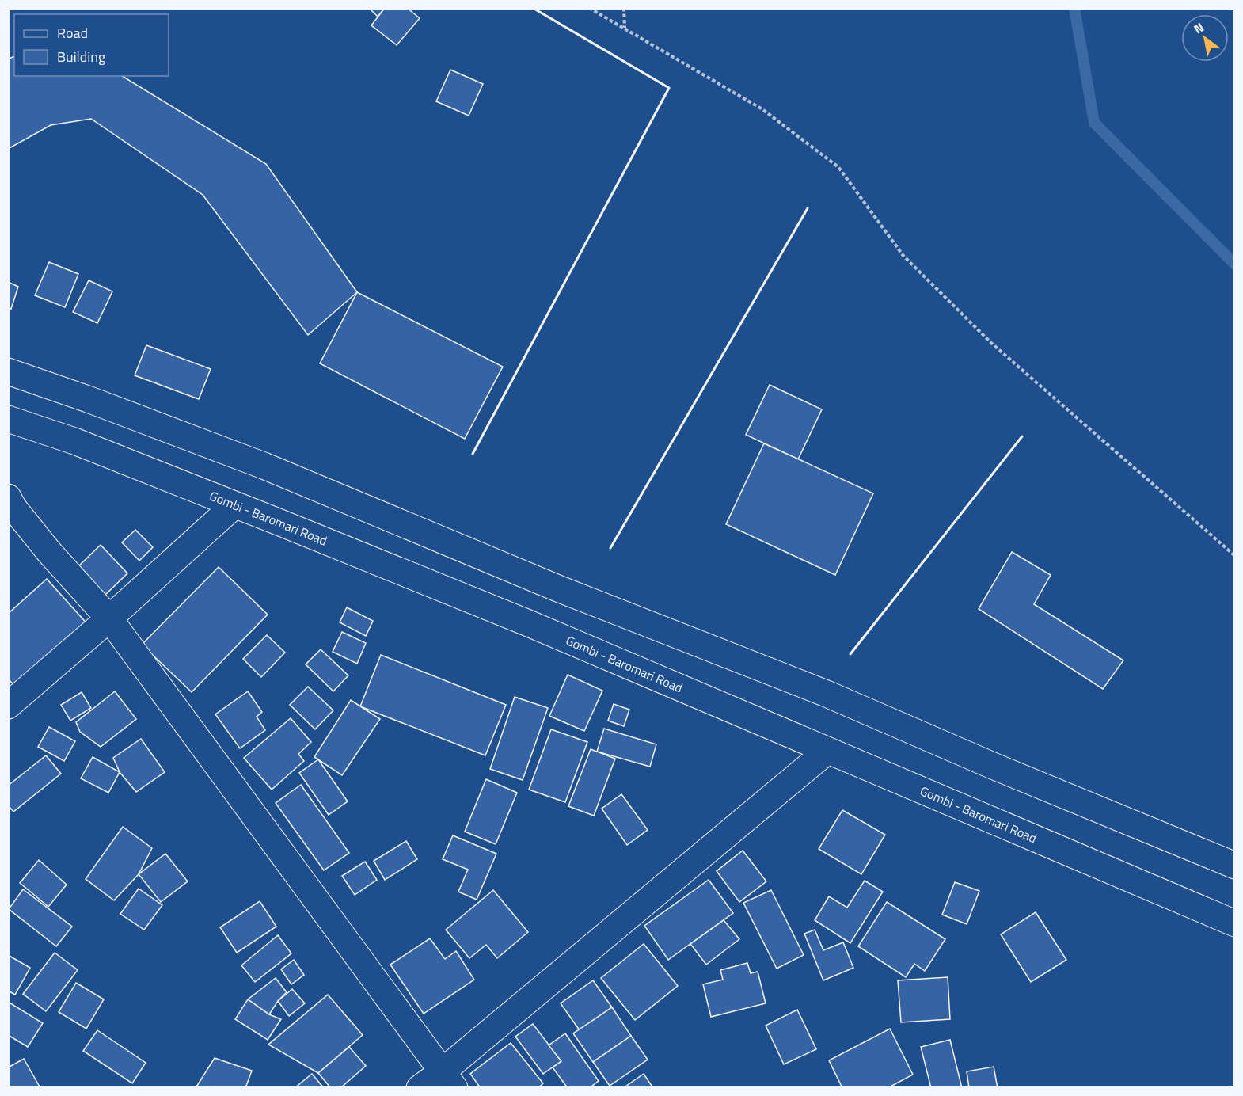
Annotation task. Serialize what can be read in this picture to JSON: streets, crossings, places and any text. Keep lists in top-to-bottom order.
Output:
{
  "streets": {
    "main road": ["Gombi - Baromari Road"]
  },
  "legend": ["Road", "Building"],
  "north": "top left"
}
